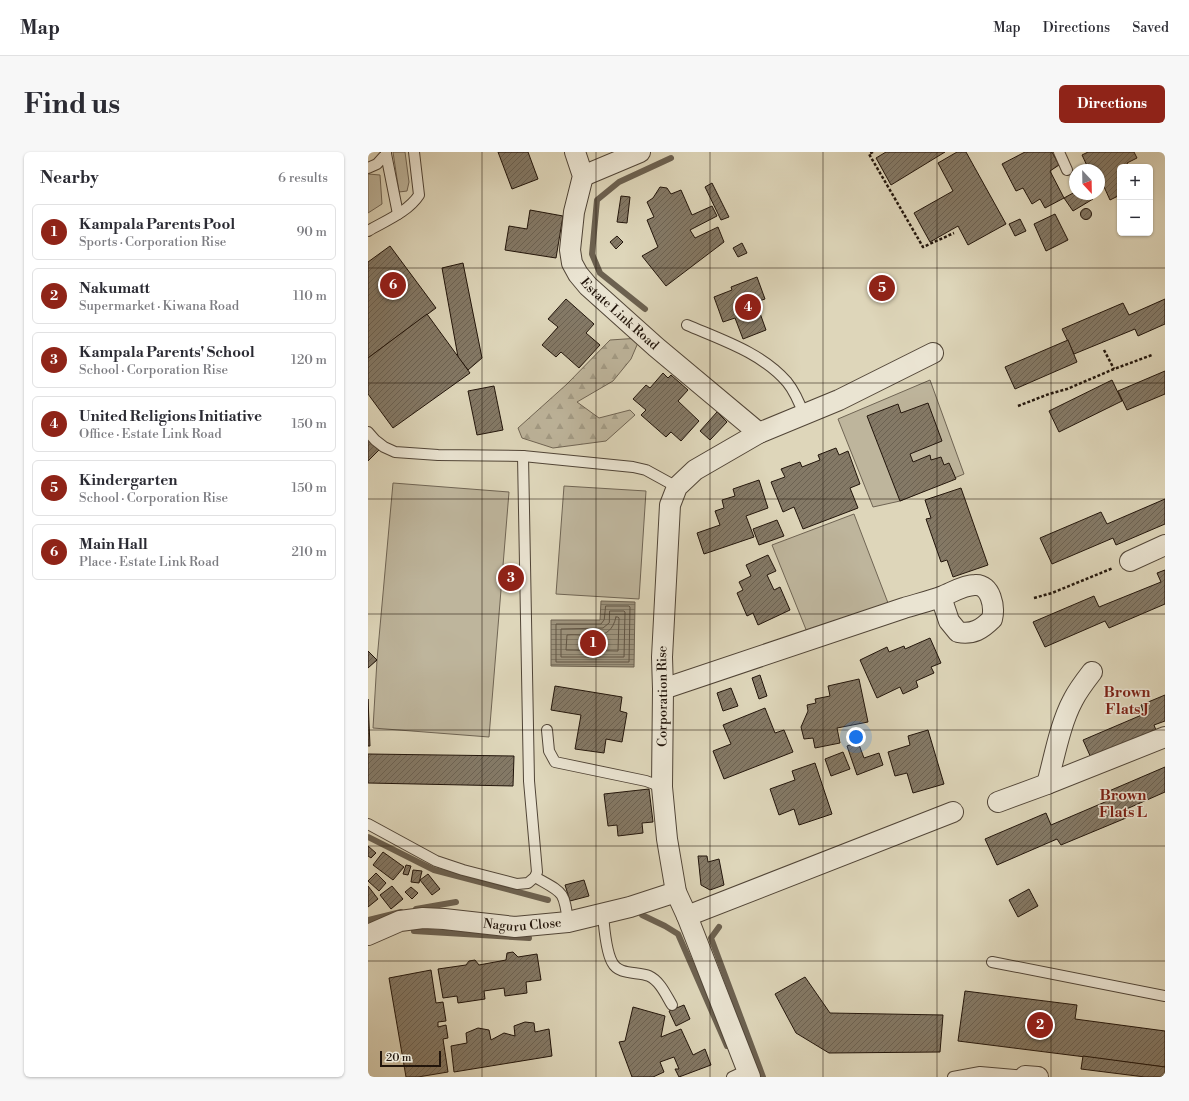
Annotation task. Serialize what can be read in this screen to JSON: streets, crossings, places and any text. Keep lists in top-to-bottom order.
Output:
{
  "streets": {
    "street": ["Estate Link Road", "Corporation Rise", "Naguru Close"]
  },
  "crossings": [
    ["Estate Link Road", "Corporation Rise"],
    ["Corporation Rise", "Naguru Close"]
  ],
  "districts": ["Brown Flats J", "Brown Flats L"],
  "scale_bar": "20 m",
  "north": "bottom",
  "page": {
    "header": "Map",
    "nav": ["Map", "Directions", "Saved"],
    "buttons": "Directions",
    "title": "Find us",
    "heading": ["Nearby", "6 results"],
    "map_buttons": ["+", "−"],
    "list": [
      {
        "mark": "1",
        "name": "Kampala Parents Pool",
        "note": "Sports · Corporation Rise",
        "value": "90 m"
      },
      {
        "mark": "2",
        "name": "Nakumatt",
        "note": "Supermarket · Kiwana Road",
        "value": "110 m"
      },
      {
        "mark": "3",
        "name": "Kampala Parents' School",
        "note": "School · Corporation Rise",
        "value": "120 m"
      },
      {
        "mark": "4",
        "name": "United Religions Initiative",
        "note": "Office · Estate Link Road",
        "value": "150 m"
      },
      {
        "mark": "5",
        "name": "Kindergarten",
        "note": "School · Corporation Rise",
        "value": "150 m"
      },
      {
        "mark": "6",
        "name": "Main Hall",
        "note": "Place · Estate Link Road",
        "value": "210 m"
      }
    ],
    "pins": [
      "6",
      "5",
      "4",
      "3",
      "1",
      "2"
    ],
    "scale": "20 m"
  }
}
